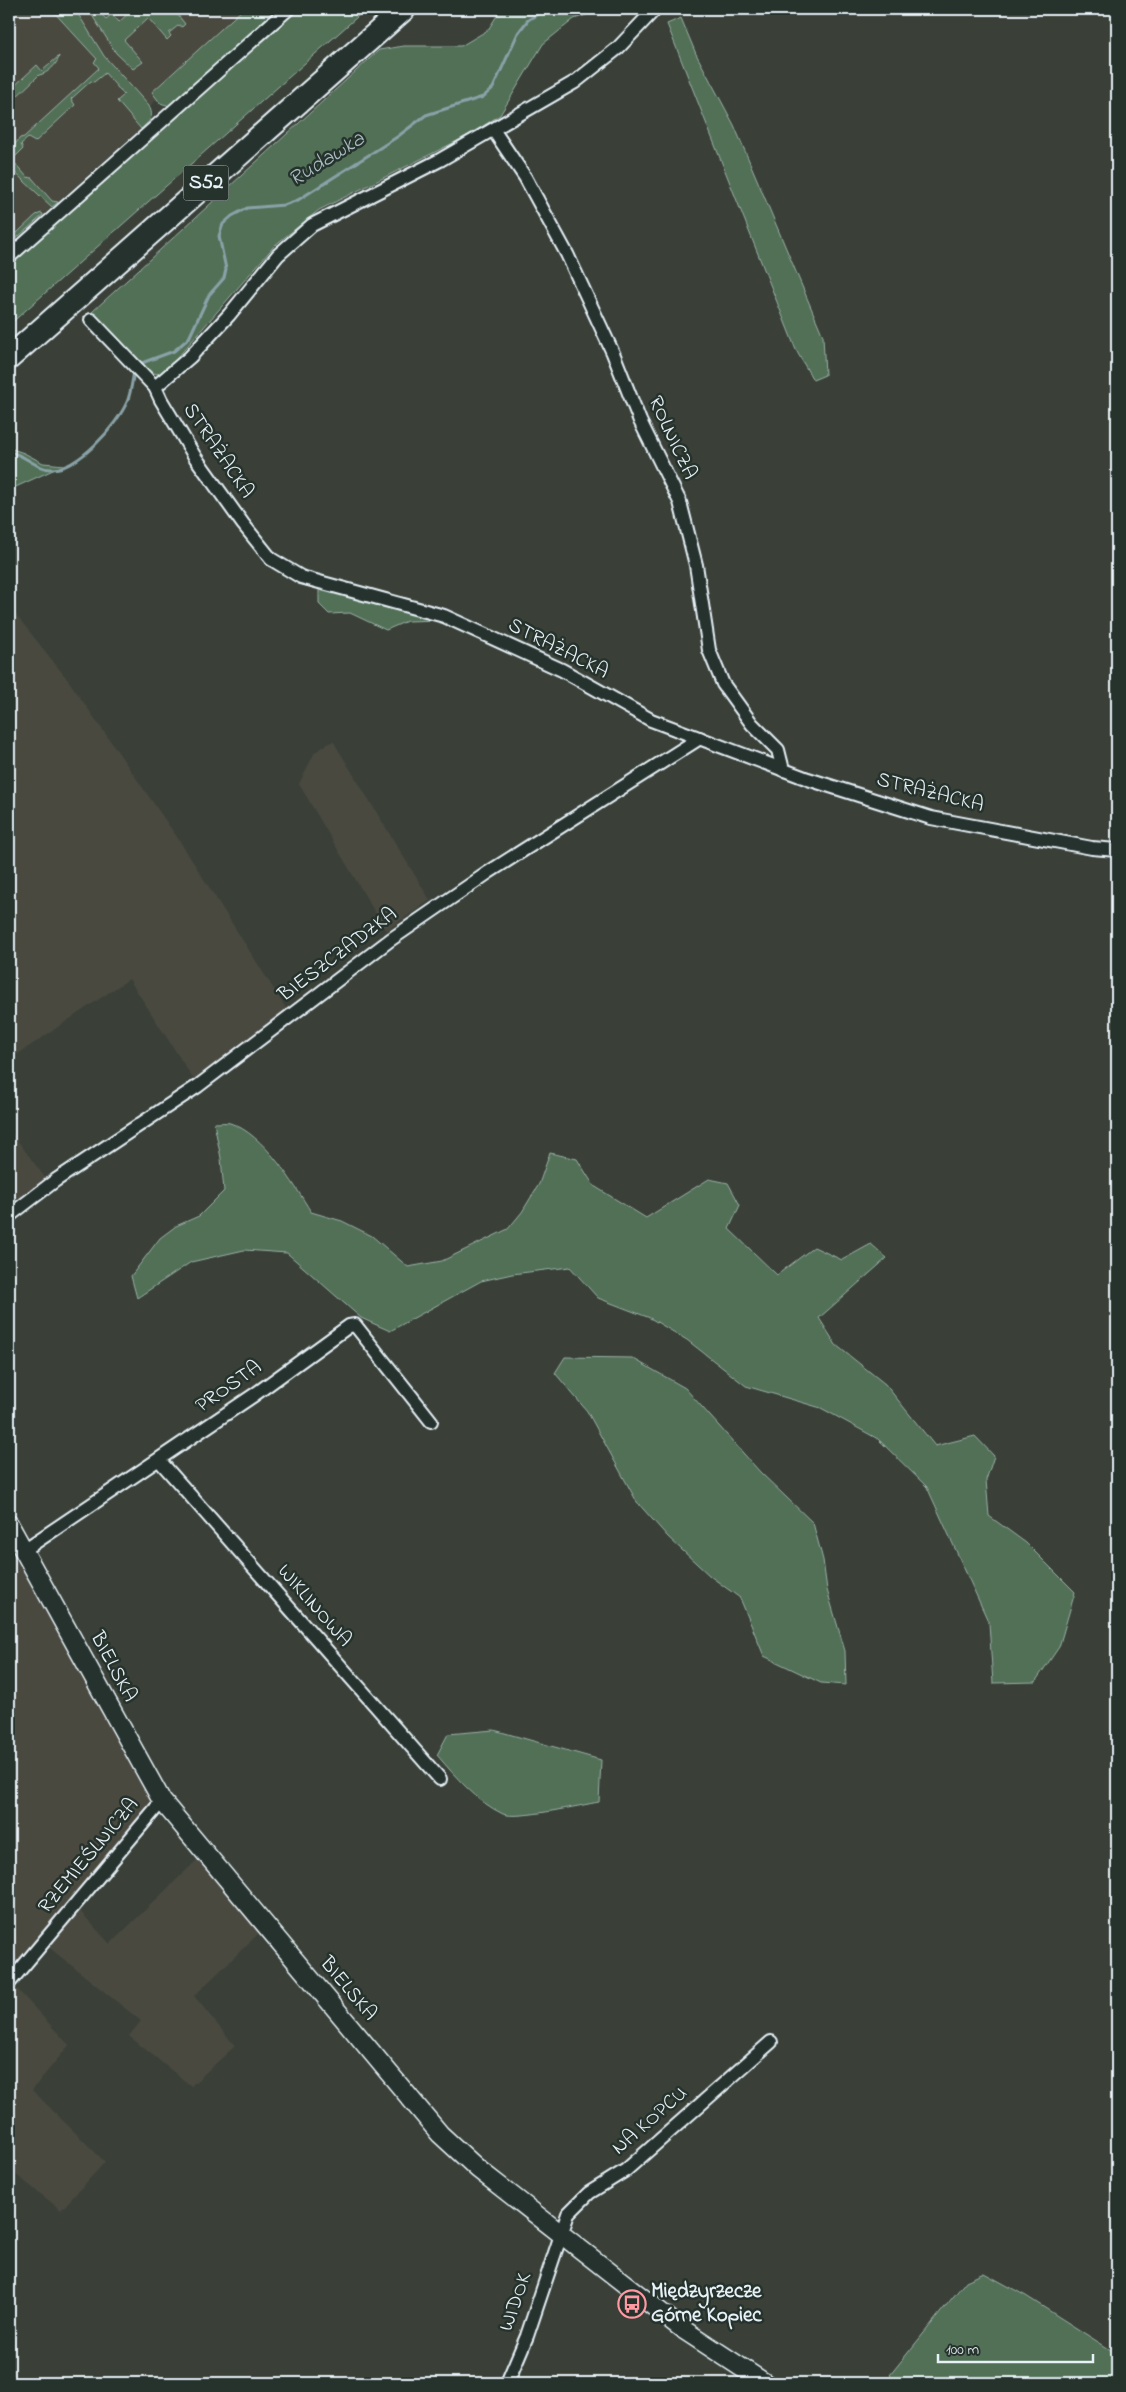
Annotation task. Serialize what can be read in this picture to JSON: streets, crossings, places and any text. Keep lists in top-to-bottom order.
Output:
{
  "streets": {
    "highway": ["S52"],
    "street": [
      "ROLNICZA",
      "STRAŻACKA",
      "BIESZCZADZKA",
      "PROSTA",
      "WIKLINOWA",
      "BIELSKA",
      "RZEMIEŚLNICZA",
      "NA KOPCU",
      "WIDOK"
    ]
  },
  "crossings": [
    ["ROLNICZA", "STRAŻACKA"],
    ["STRAŻACKA", "BIESZCZADZKA"],
    ["PROSTA", "WIKLINOWA"],
    ["PROSTA", "BIELSKA"],
    ["BIELSKA", "RZEMIEŚLNICZA"],
    ["BIELSKA", "NA KOPCU"],
    ["BIELSKA", "WIDOK"],
    ["NA KOPCU", "WIDOK"]
  ],
  "water": ["Rudawka"],
  "places": {
    "bus stop": ["Międzyrzecze Górne Kopiec"]
  },
  "scale_bar": "100 m"
}
